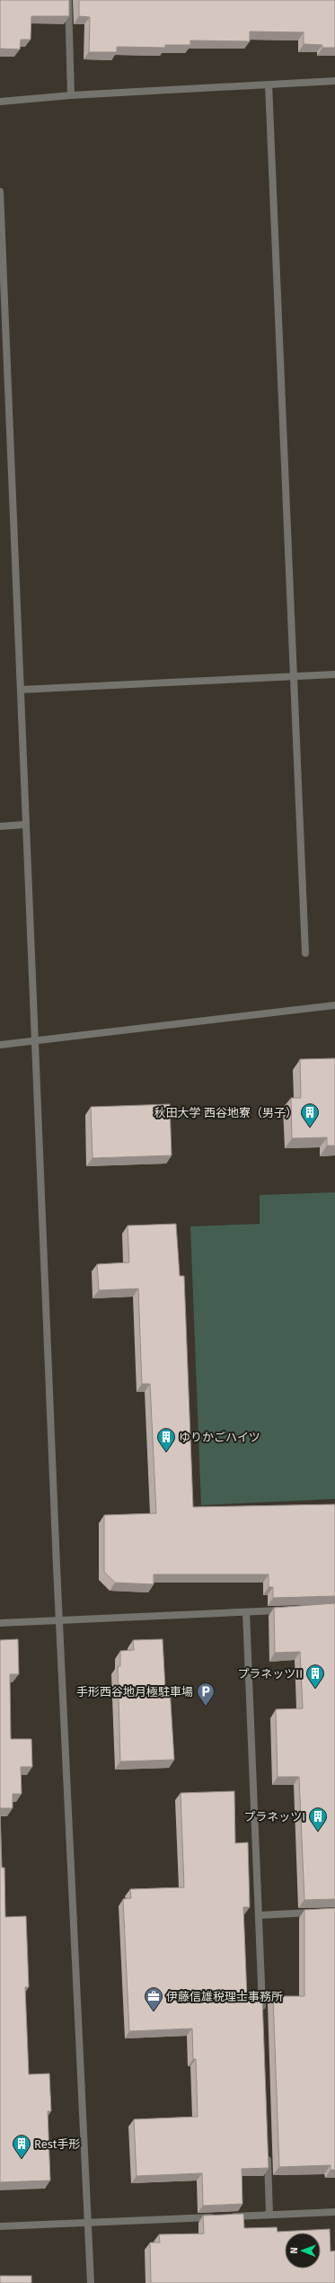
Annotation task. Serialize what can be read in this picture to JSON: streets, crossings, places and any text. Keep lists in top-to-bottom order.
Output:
{
  "places": {
    "building": [
      "秋田大学 西谷地寮（男子）",
      "ゆりかごハイツ",
      "プラネッツII",
      "プラネッツI",
      "Rest手形"
    ],
    "parking": ["手形西谷地月極駐車場"],
    "office": ["伊藤信雄税理士事務所"]
  },
  "north": "left"
}
